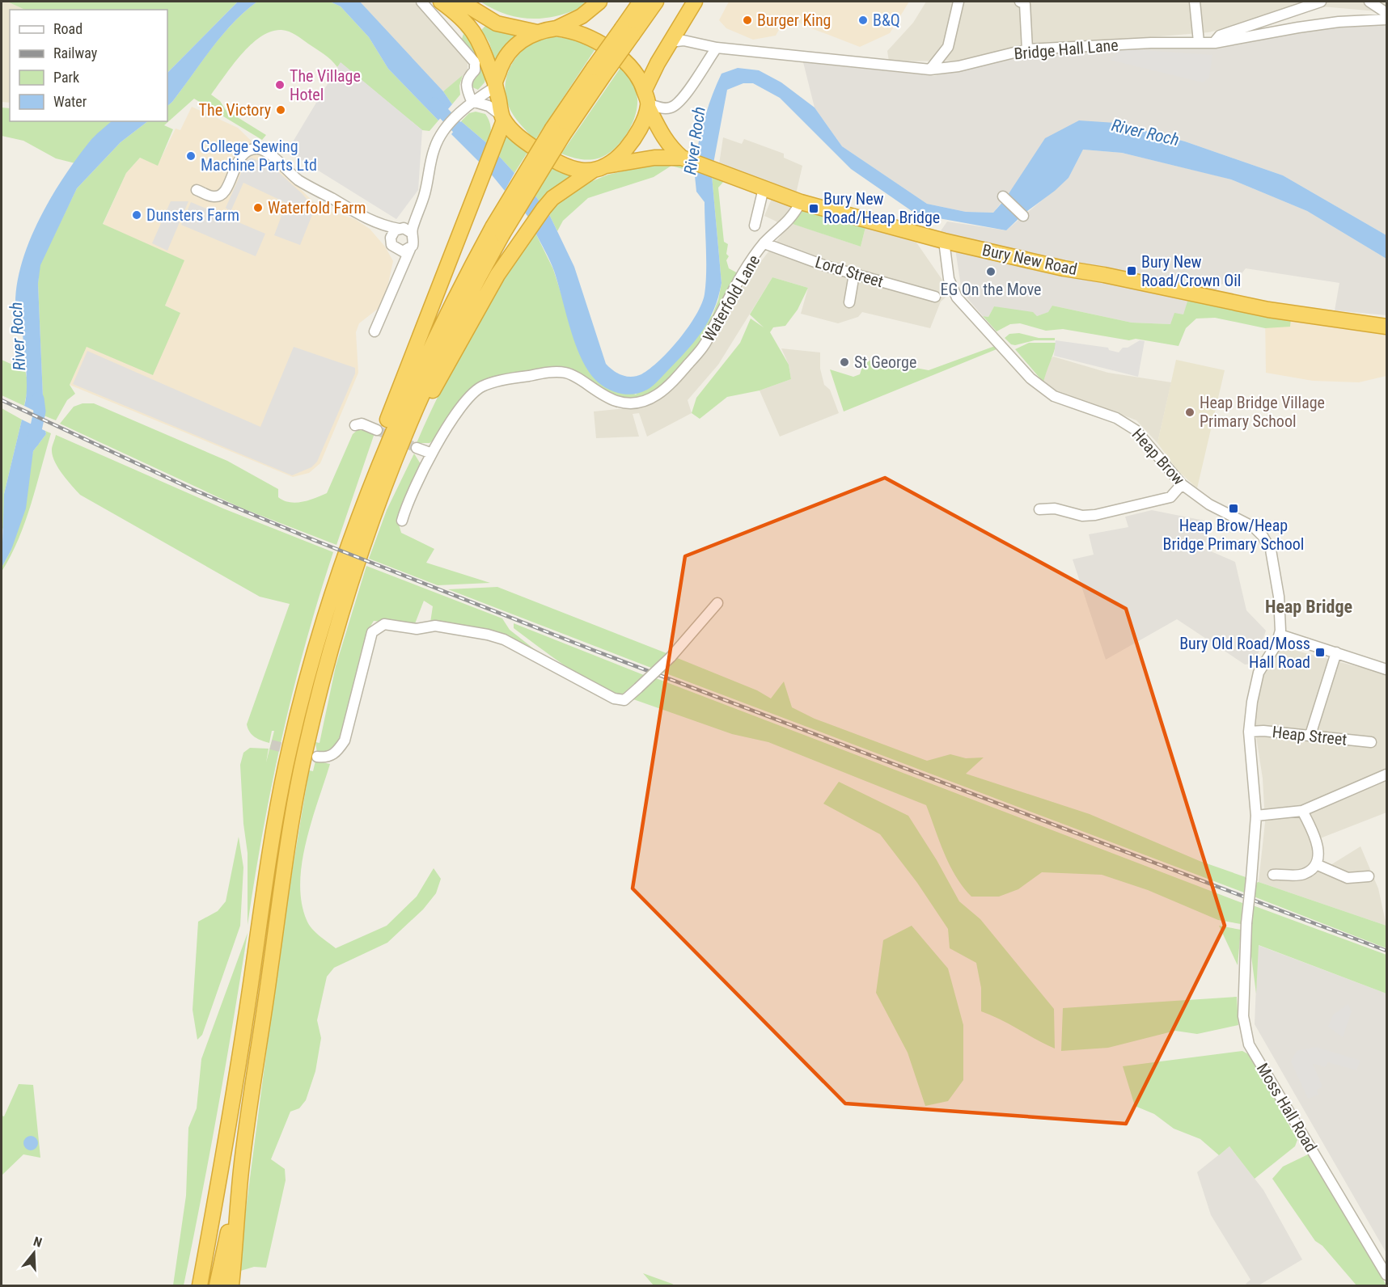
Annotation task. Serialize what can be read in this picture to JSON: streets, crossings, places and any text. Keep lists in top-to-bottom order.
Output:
{
  "streets": {
    "highway": ["Bury New Road"],
    "street": [
      "Bridge Hall Lane",
      "Lord Street",
      "Waterfold Lane",
      "Heap Brow",
      "Heap Street",
      "Moss Hall Road"
    ]
  },
  "crossings": [
    ["Bury New Road", "Waterfold Lane"],
    ["Bury New Road", "Heap Brow"],
    ["Lord Street", "Waterfold Lane"],
    ["Heap Brow", "Moss Hall Road"],
    ["Heap Street", "Moss Hall Road"]
  ],
  "districts": ["Heap Bridge"],
  "water": ["River Roch"],
  "places": {
    "other": [
      "Burger King",
      "B&Q",
      "The Village Hotel",
      "The Victory",
      "College Sewing Machine Parts Ltd",
      "Waterfold Farm",
      "Dunsters Farm",
      "EG On the Move",
      "St George",
      "Heap Bridge Village Primary School"
    ],
    "transit": [
      "Bury New Road/Heap Bridge",
      "Bury New Road/Crown Oil",
      "Heap Brow/Heap Bridge Primary School",
      "Bury Old Road/Moss Hall Road"
    ]
  },
  "legend": [
    "Road",
    "Railway",
    "Park",
    "Water"
  ],
  "north": "top"
}
